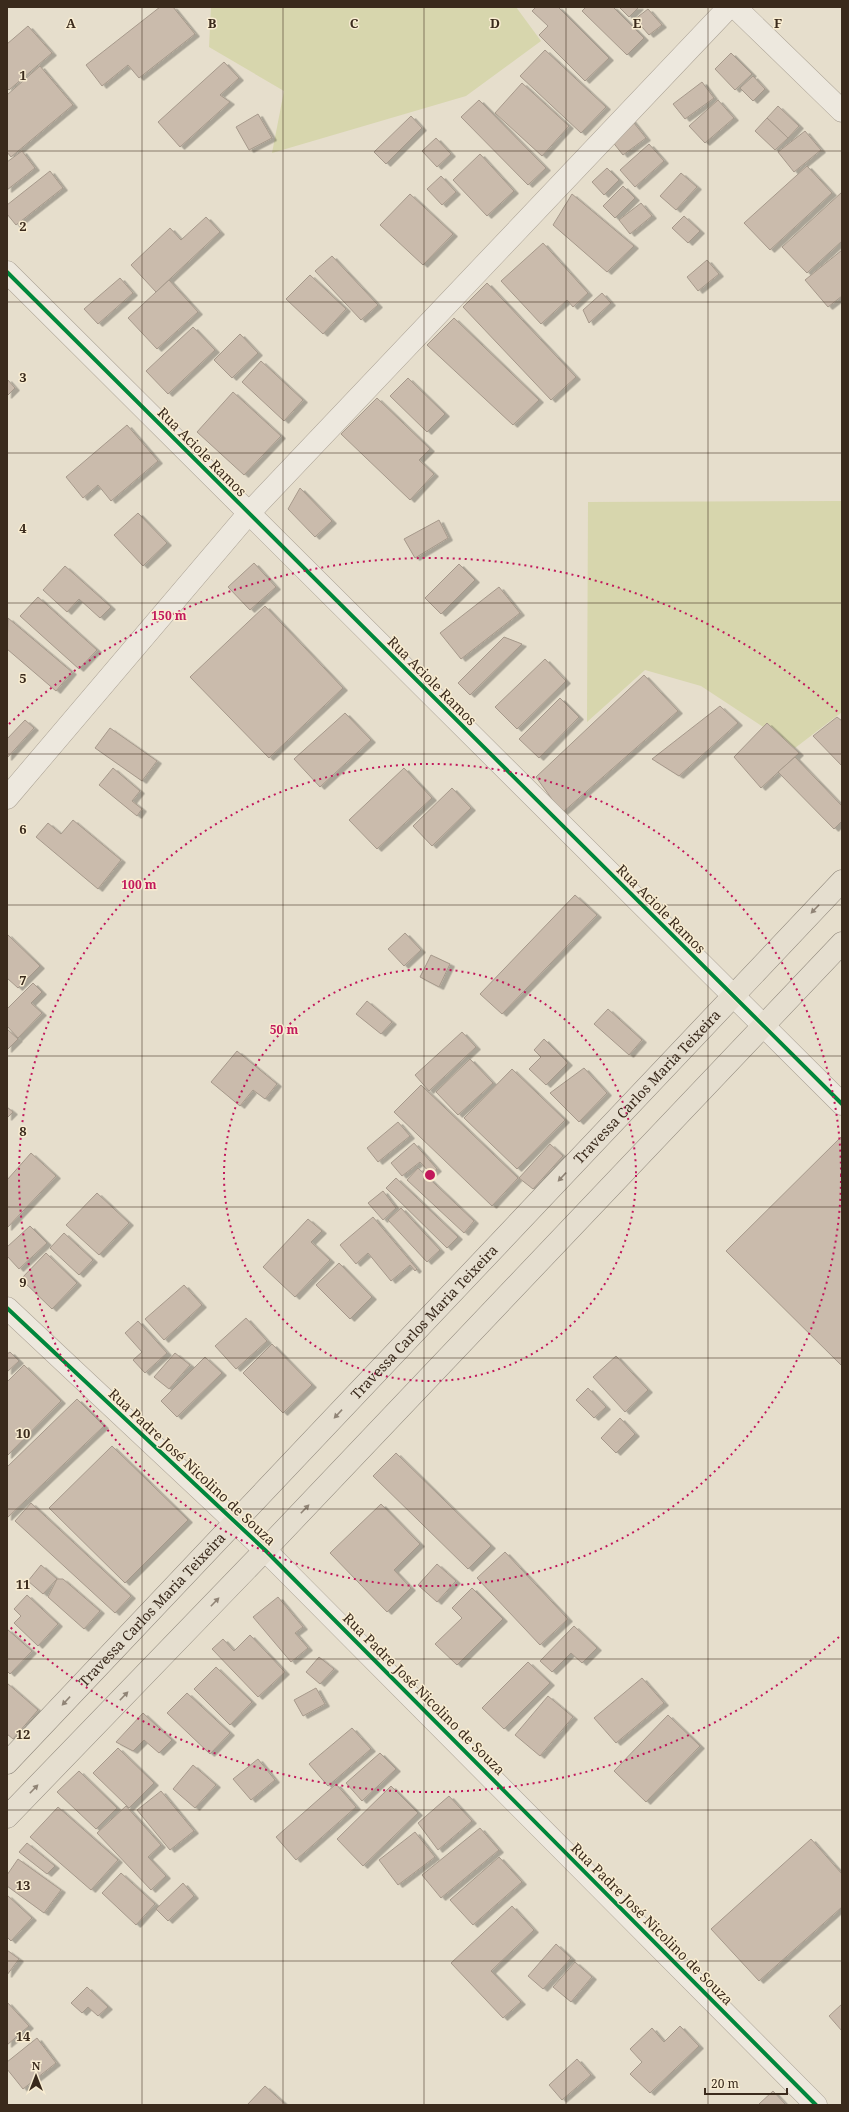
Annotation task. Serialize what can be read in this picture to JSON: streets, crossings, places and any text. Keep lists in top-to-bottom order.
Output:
{
  "streets": {
    "main road": ["Travessa Carlos Maria Teixeira"],
    "street": ["Rua Aciole Ramos", "Rua Padre José Nicolino de Souza"]
  },
  "crossings": [
    ["Rua Aciole Ramos", "Travessa Carlos Maria Teixeira"],
    ["Travessa Carlos Maria Teixeira", "Rua Padre José Nicolino de Souza"]
  ],
  "scale_bar": "20 m",
  "north": "top",
  "grid": {
    "columns": [
      "A",
      "B",
      "C",
      "D",
      "E",
      "F"
    ],
    "rows": [
      "1",
      "2",
      "3",
      "4",
      "5",
      "6",
      "7",
      "8",
      "9",
      "10",
      "11",
      "12",
      "13",
      "14"
    ]
  },
  "rings": ["150 m", "100 m", "50 m"]
}
